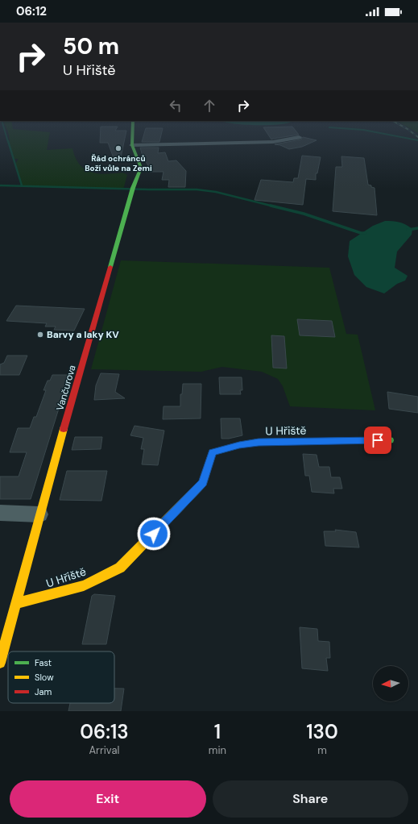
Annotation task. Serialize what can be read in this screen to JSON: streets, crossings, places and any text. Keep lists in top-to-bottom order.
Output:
{
  "streets": {
    "street": ["Vančurova", "U Hřiště"]
  },
  "crossings": [
    ["Vančurova", "U Hřiště"]
  ],
  "places": ["Řád ochránců Boží vůle na Zemi", "Barvy a laky KV"],
  "legend": ["Fast", "Slow", "Jam"],
  "north": "left",
  "page": {
    "status": "06:12",
    "turn": ["50 m", "U Hřiště"],
    "eta": [
      "06:13",
      "Arrival",
      "1",
      "min",
      "130",
      "m"
    ],
    "buttons": ["Exit", "Share"]
  }
}
